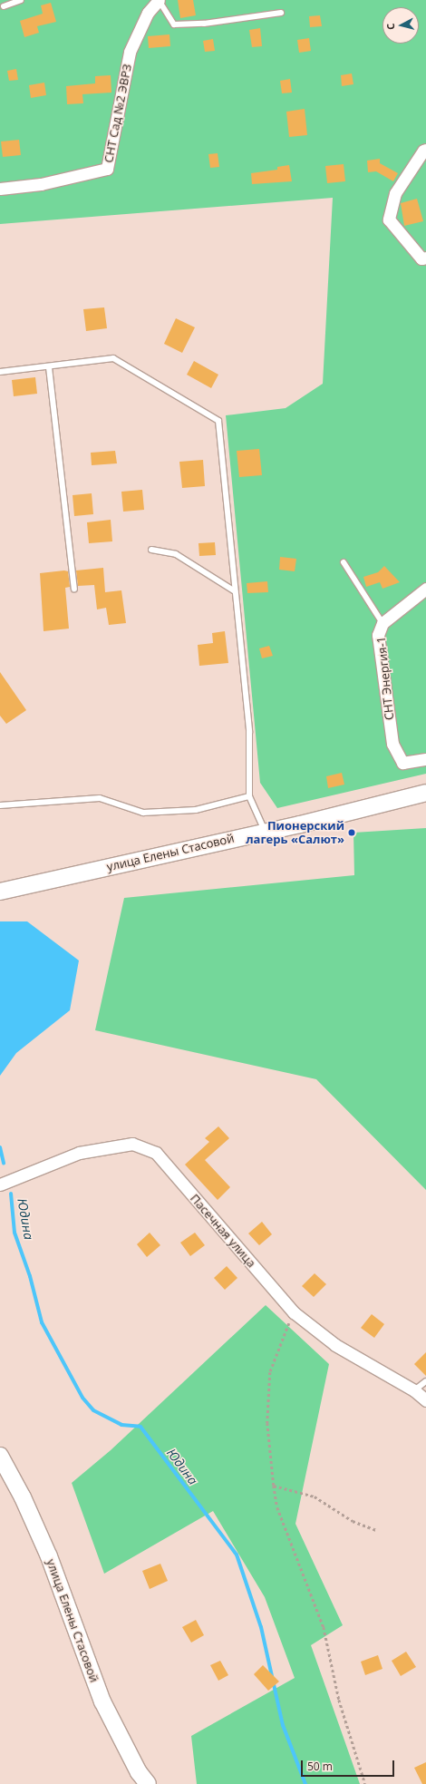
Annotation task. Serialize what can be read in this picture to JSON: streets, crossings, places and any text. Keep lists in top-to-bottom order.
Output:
{
  "streets": {
    "main road": ["улица Елены Стасовой"],
    "street": ["СНТ Сад №2 ЭВРЗ", "СНТ Энергия-1", "Пасечная улица"]
  },
  "water": ["Юдина"],
  "places": ["Пионерский лагерь «Салют»"],
  "scale_bar": "50 m",
  "north": "left"
}
